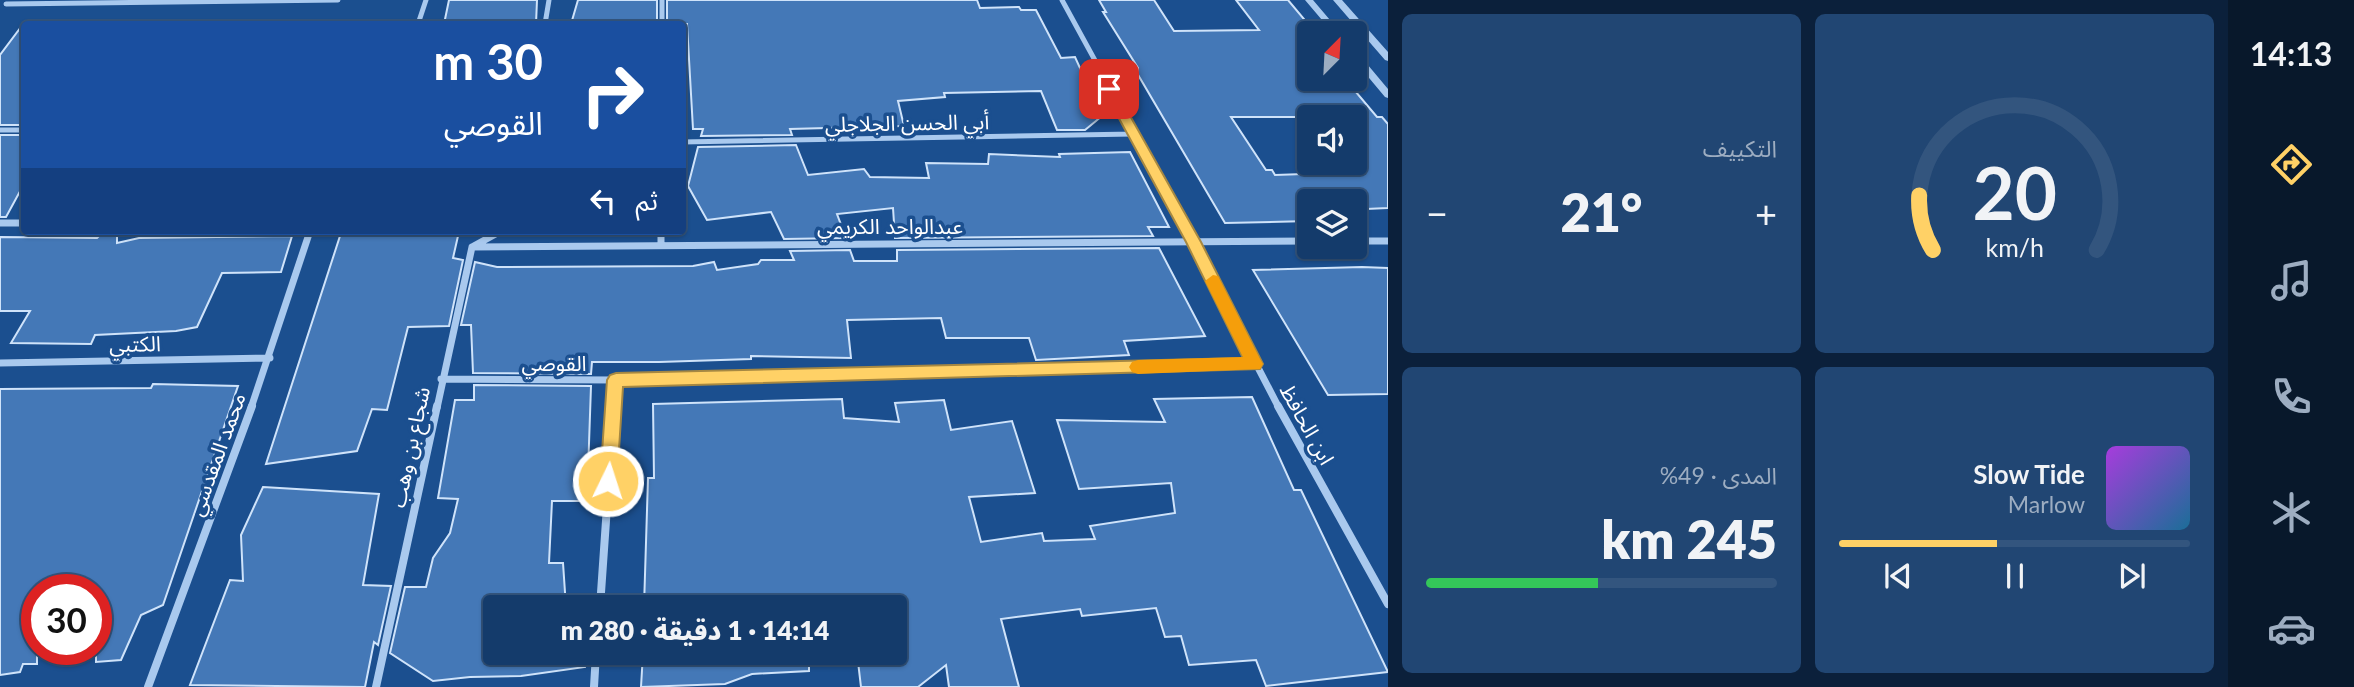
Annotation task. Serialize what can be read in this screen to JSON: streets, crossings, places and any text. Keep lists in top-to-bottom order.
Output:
{
  "streets": {
    "street": [
      "أبي الحسن الجلاجلي",
      "عبدالواحد الكريمي",
      "الكتبي",
      "القوصي",
      "ابن الحافظ",
      "شجاع بن وهب",
      "محمد المقدسي"
    ]
  },
  "crossings": [
    ["أبي الحسن الجلاجلي", "ابن الحافظ"],
    ["عبدالواحد الكريمي", "ابن الحافظ"],
    ["عبدالواحد الكريمي", "شجاع بن وهب"],
    ["الكتبي", "محمد المقدسي"],
    ["القوصي", "ابن الحافظ"],
    ["القوصي", "شجاع بن وهب"]
  ],
  "north": "top right",
  "page": {
    "tabs": "14:13",
    "tile": [
      "التكييف",
      ["المدى · 49%", "245 km"]
    ],
    "turn": ["30 m", "القوصي"],
    "then": "ثم",
    "heat": ["−", "21°", "+"],
    "song": ["Slow Tide", "Marlow"],
    "limit": "30",
    "trip": "14:14 · 1 دقيقة · 280 m",
    "gauge": ["20", "km/h"]
  }
}
